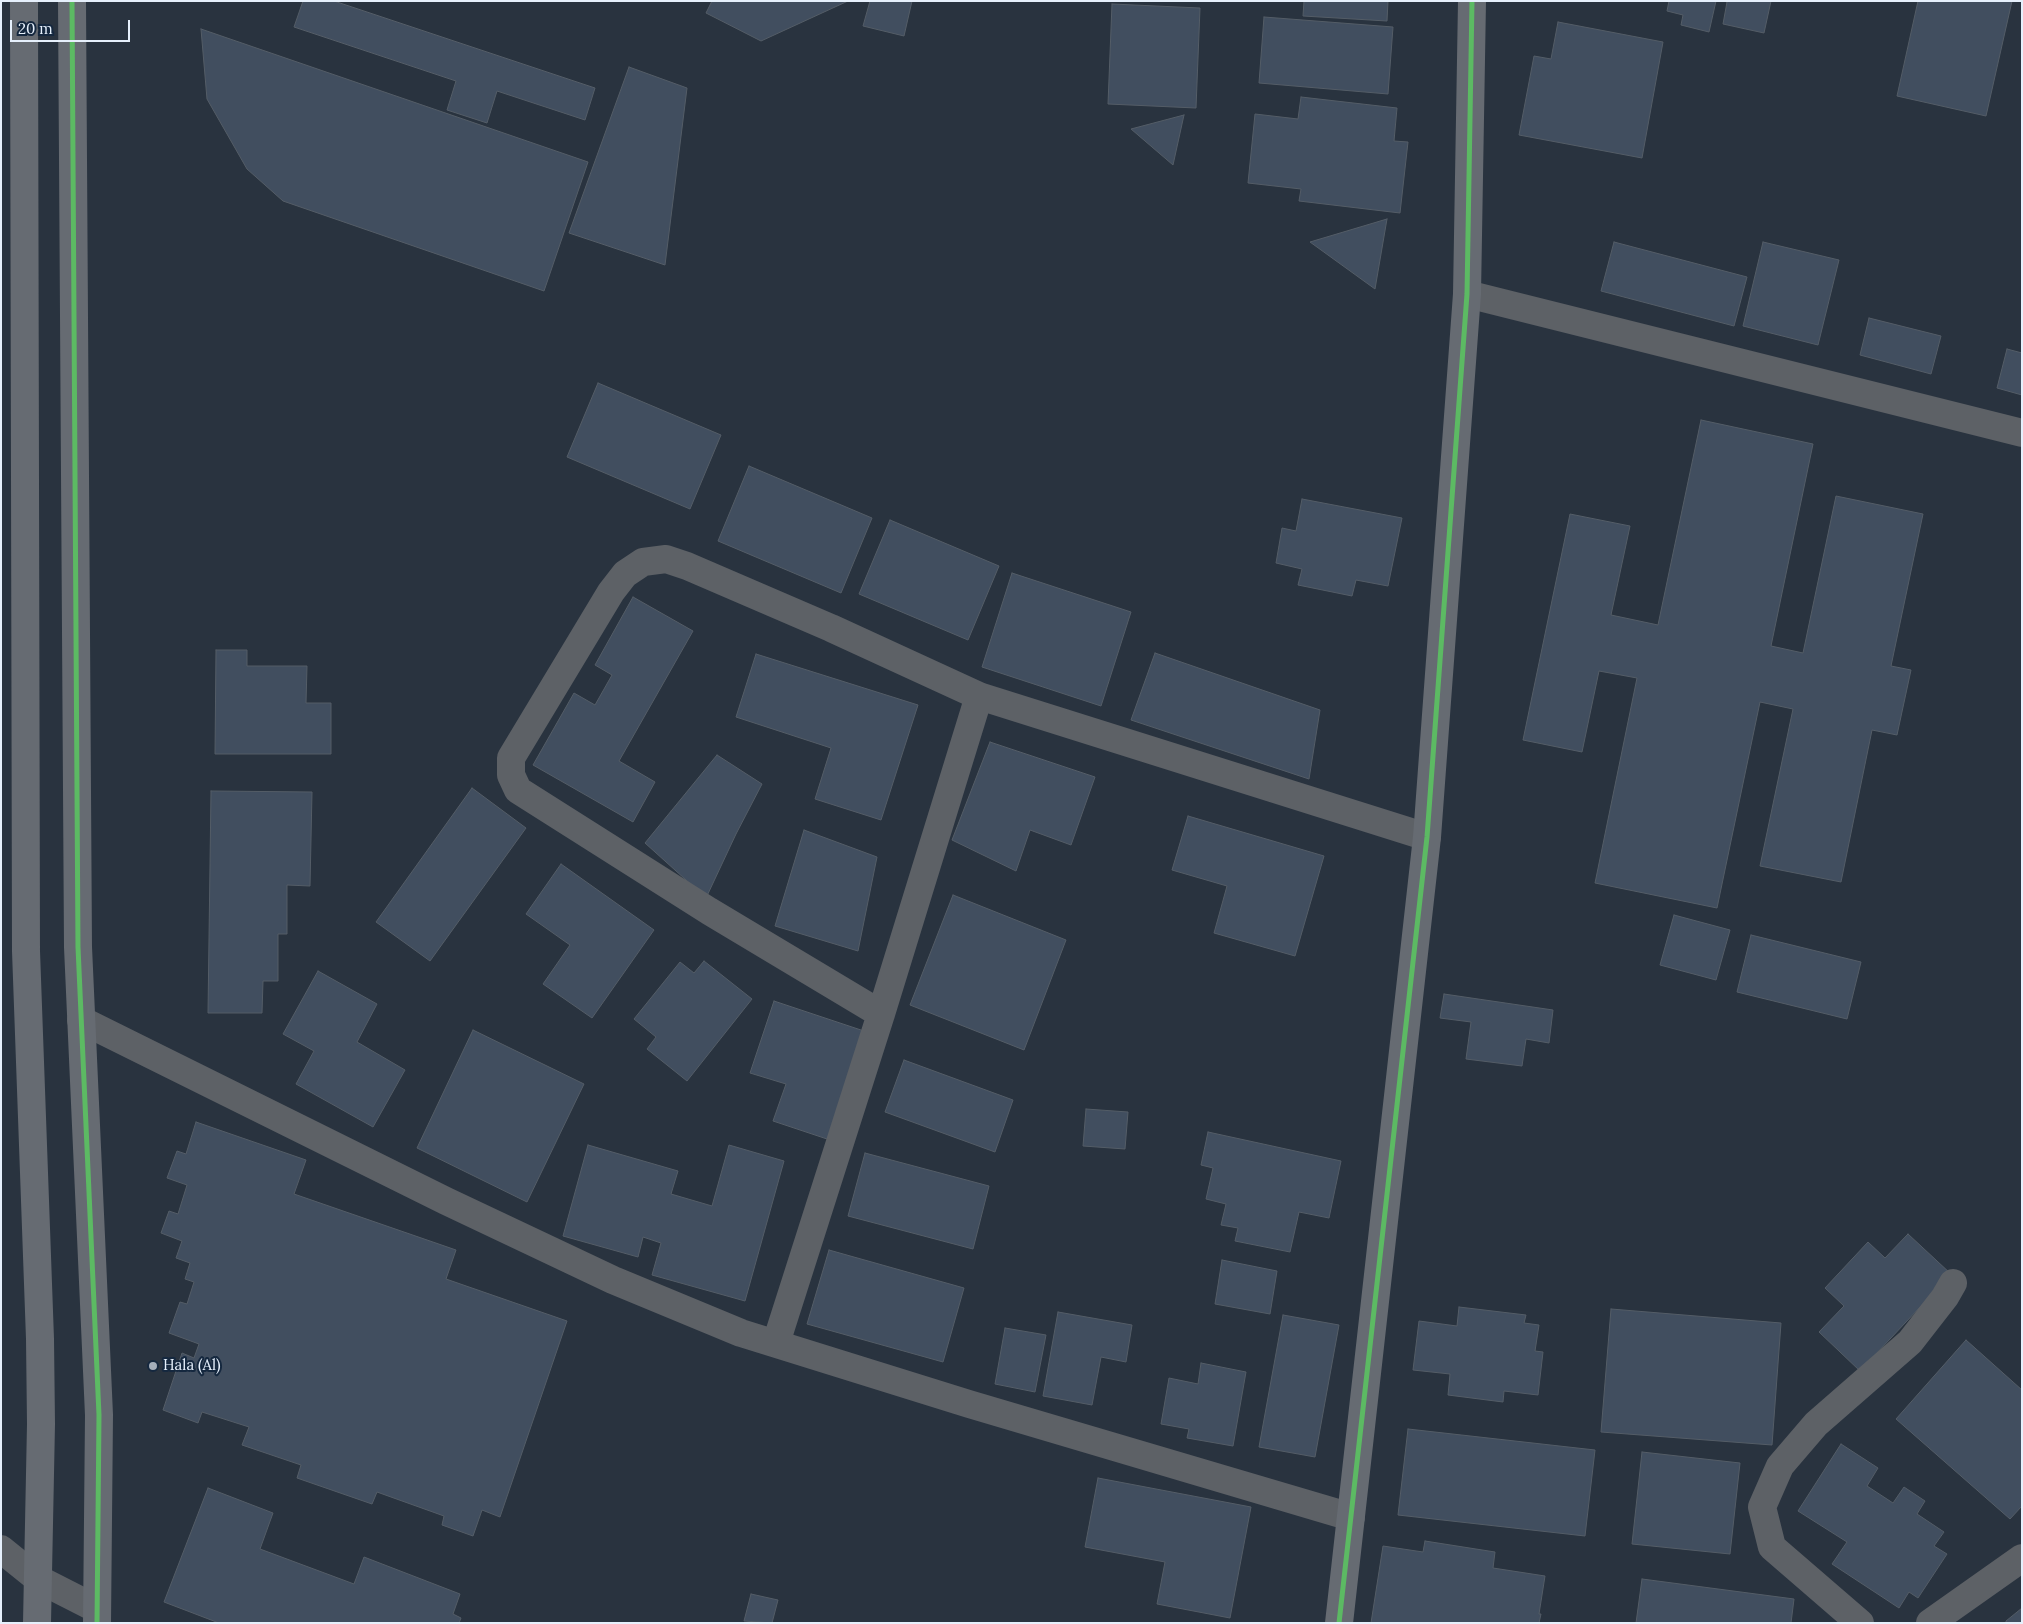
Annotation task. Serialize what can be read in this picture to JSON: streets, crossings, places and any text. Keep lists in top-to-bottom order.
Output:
{
  "places": ["Hala (Al)"],
  "scale_bar": "20 m"
}
